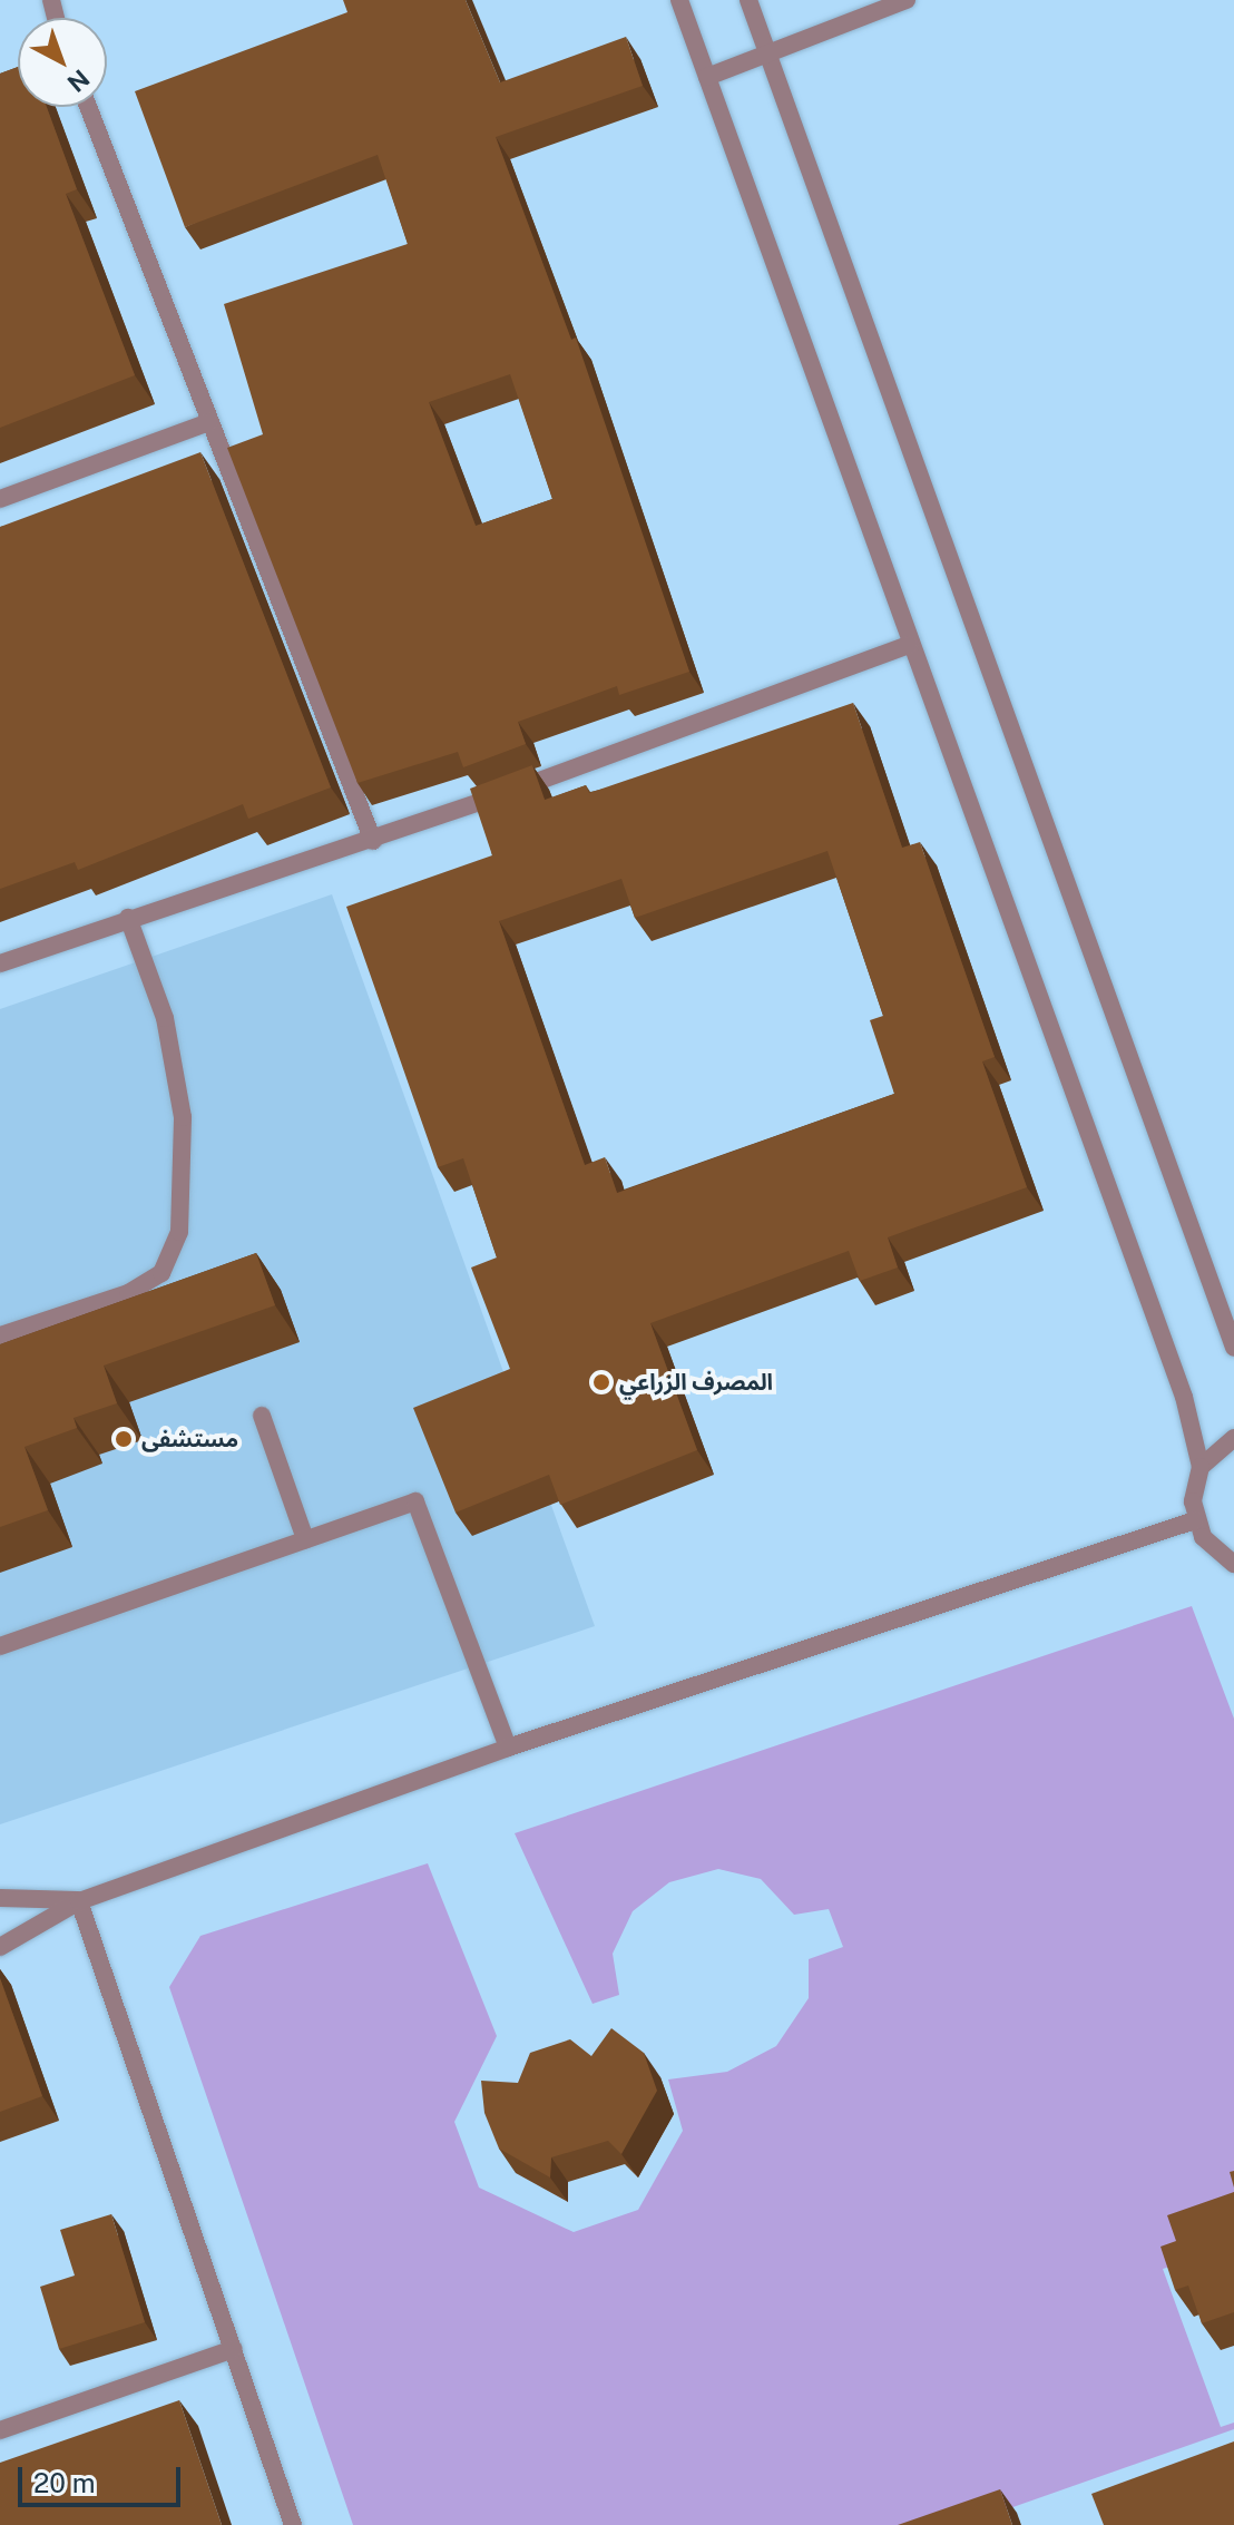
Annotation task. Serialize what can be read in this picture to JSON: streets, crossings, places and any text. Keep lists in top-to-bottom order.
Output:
{
  "places": ["المصرف الزراعي", "مستشفى"],
  "scale_bar": "20 m",
  "north": "bottom right"
}
